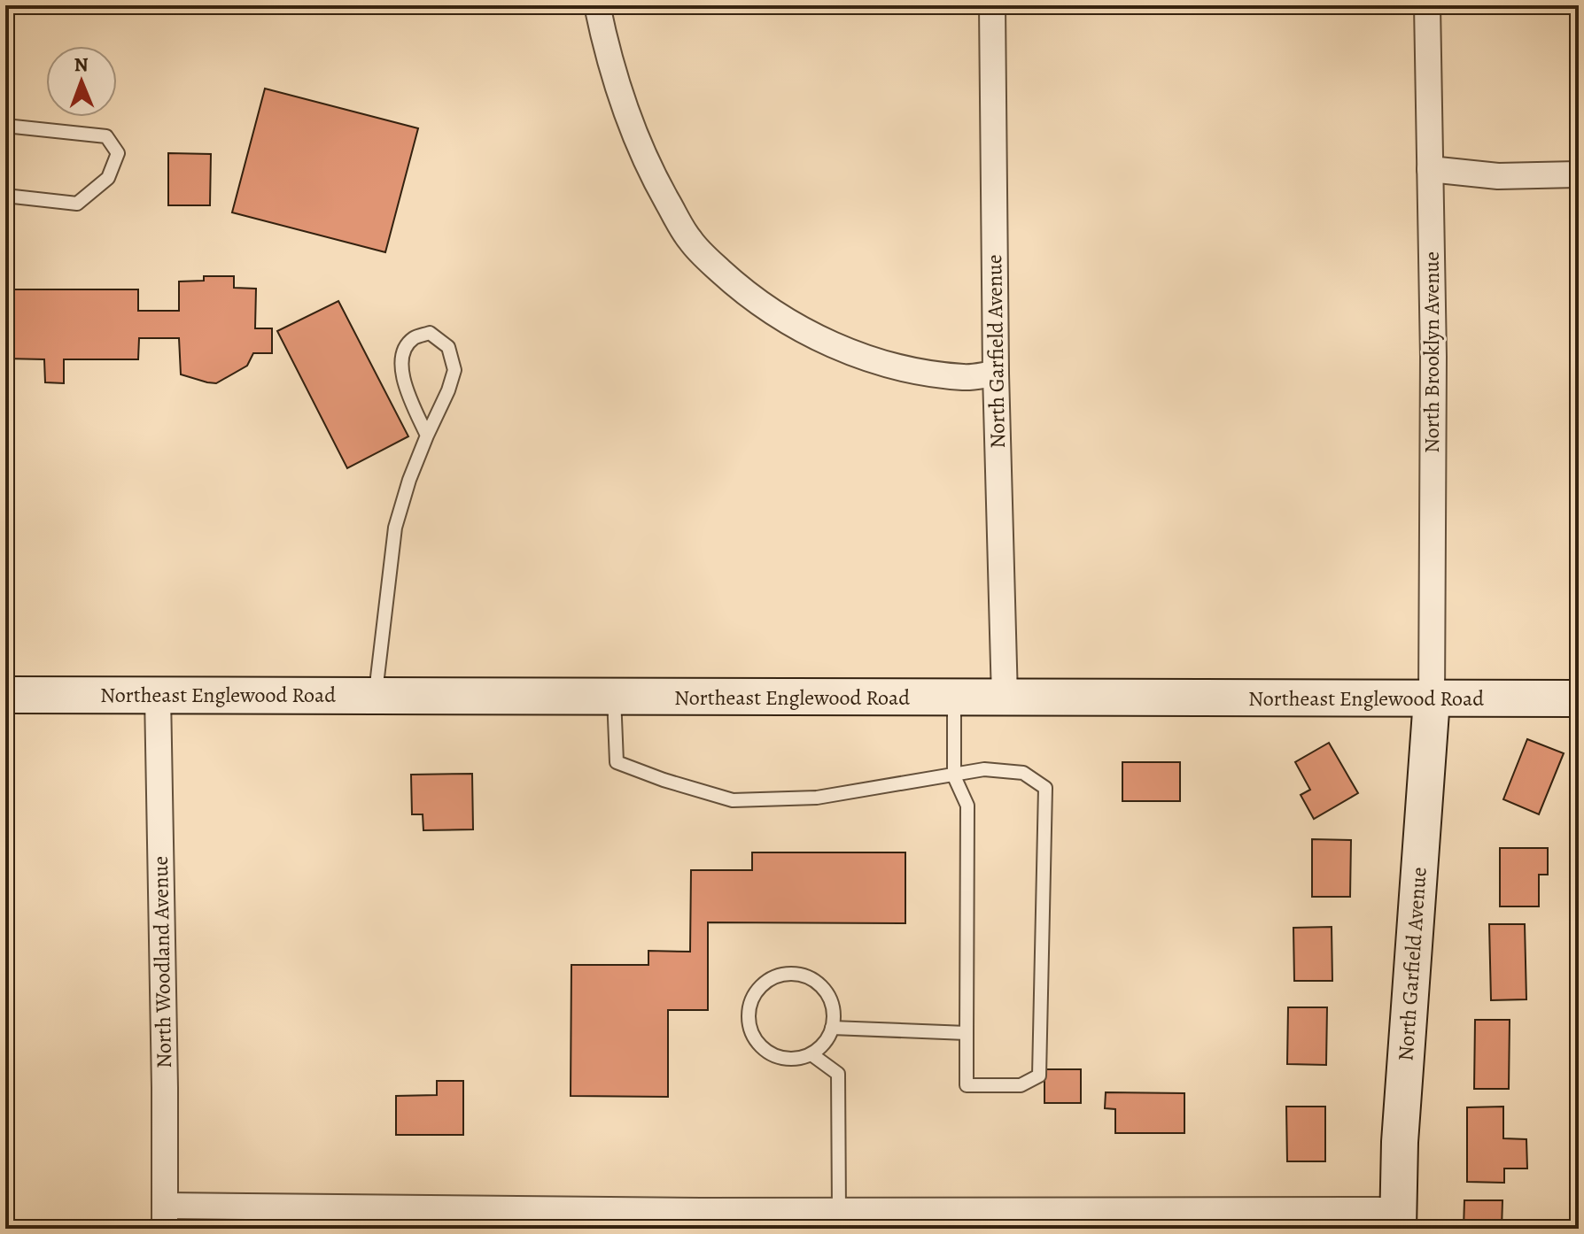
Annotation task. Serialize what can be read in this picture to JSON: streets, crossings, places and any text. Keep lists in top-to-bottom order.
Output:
{
  "streets": {
    "main road": ["North Garfield Avenue", "Northeast Englewood Road"],
    "street": ["North Brooklyn Avenue", "North Woodland Avenue"]
  },
  "crossings": [
    ["North Garfield Avenue", "North Brooklyn Avenue"],
    ["North Garfield Avenue", "Northeast Englewood Road"],
    ["North Brooklyn Avenue", "Northeast Englewood Road"],
    ["Northeast Englewood Road", "North Woodland Avenue"]
  ],
  "north": "top"
}
